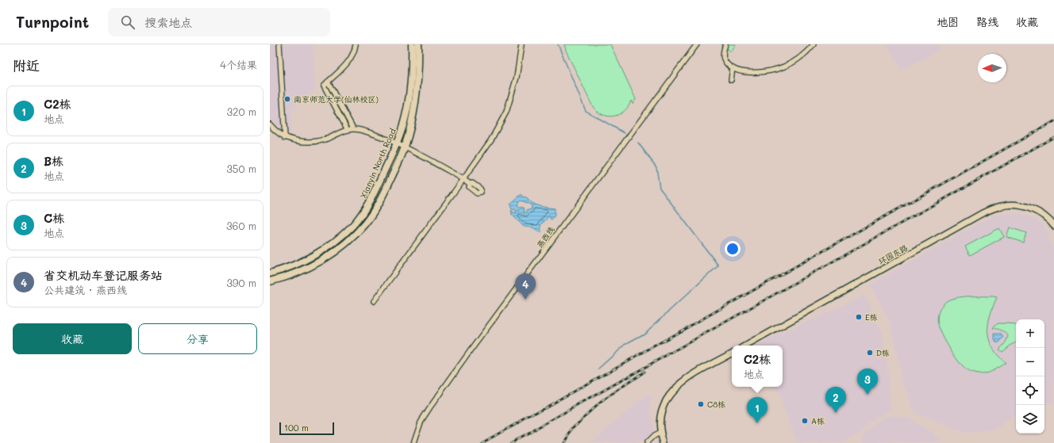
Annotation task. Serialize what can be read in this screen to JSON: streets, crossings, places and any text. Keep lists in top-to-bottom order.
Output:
{
  "streets": {
    "main road": ["Xianyin North Road"],
    "street": ["燕西线", "环园东路"]
  },
  "places": [
    "南京师范大学(仙林校区)",
    "E栋",
    "D栋",
    "C8栋",
    "A栋"
  ],
  "scale_bar": "100 m",
  "north": "left",
  "page": {
    "header": "Turnpoint",
    "search": "搜索地点",
    "nav": ["地图", "路线", "收藏"],
    "heading": ["附近", "4个结果"],
    "list": [
      {
        "mark": "1",
        "name": "C2栋",
        "note": "地点",
        "value": "320 m"
      },
      {
        "mark": "2",
        "name": "B栋",
        "note": "地点",
        "value": "350 m"
      },
      {
        "mark": "3",
        "name": "C栋",
        "note": "地点",
        "value": "360 m"
      },
      {
        "mark": "4",
        "name": "省交机动车登记服务站",
        "note": "公共建筑 · 燕西线",
        "value": "390 m"
      }
    ],
    "pins": [
      "4",
      "3",
      "2",
      "1"
    ],
    "buttons": ["收藏", "分享"],
    "map_buttons": ["+", "−"],
    "popup": ["C2栋", "地点"],
    "scale": "100 m"
  }
}
